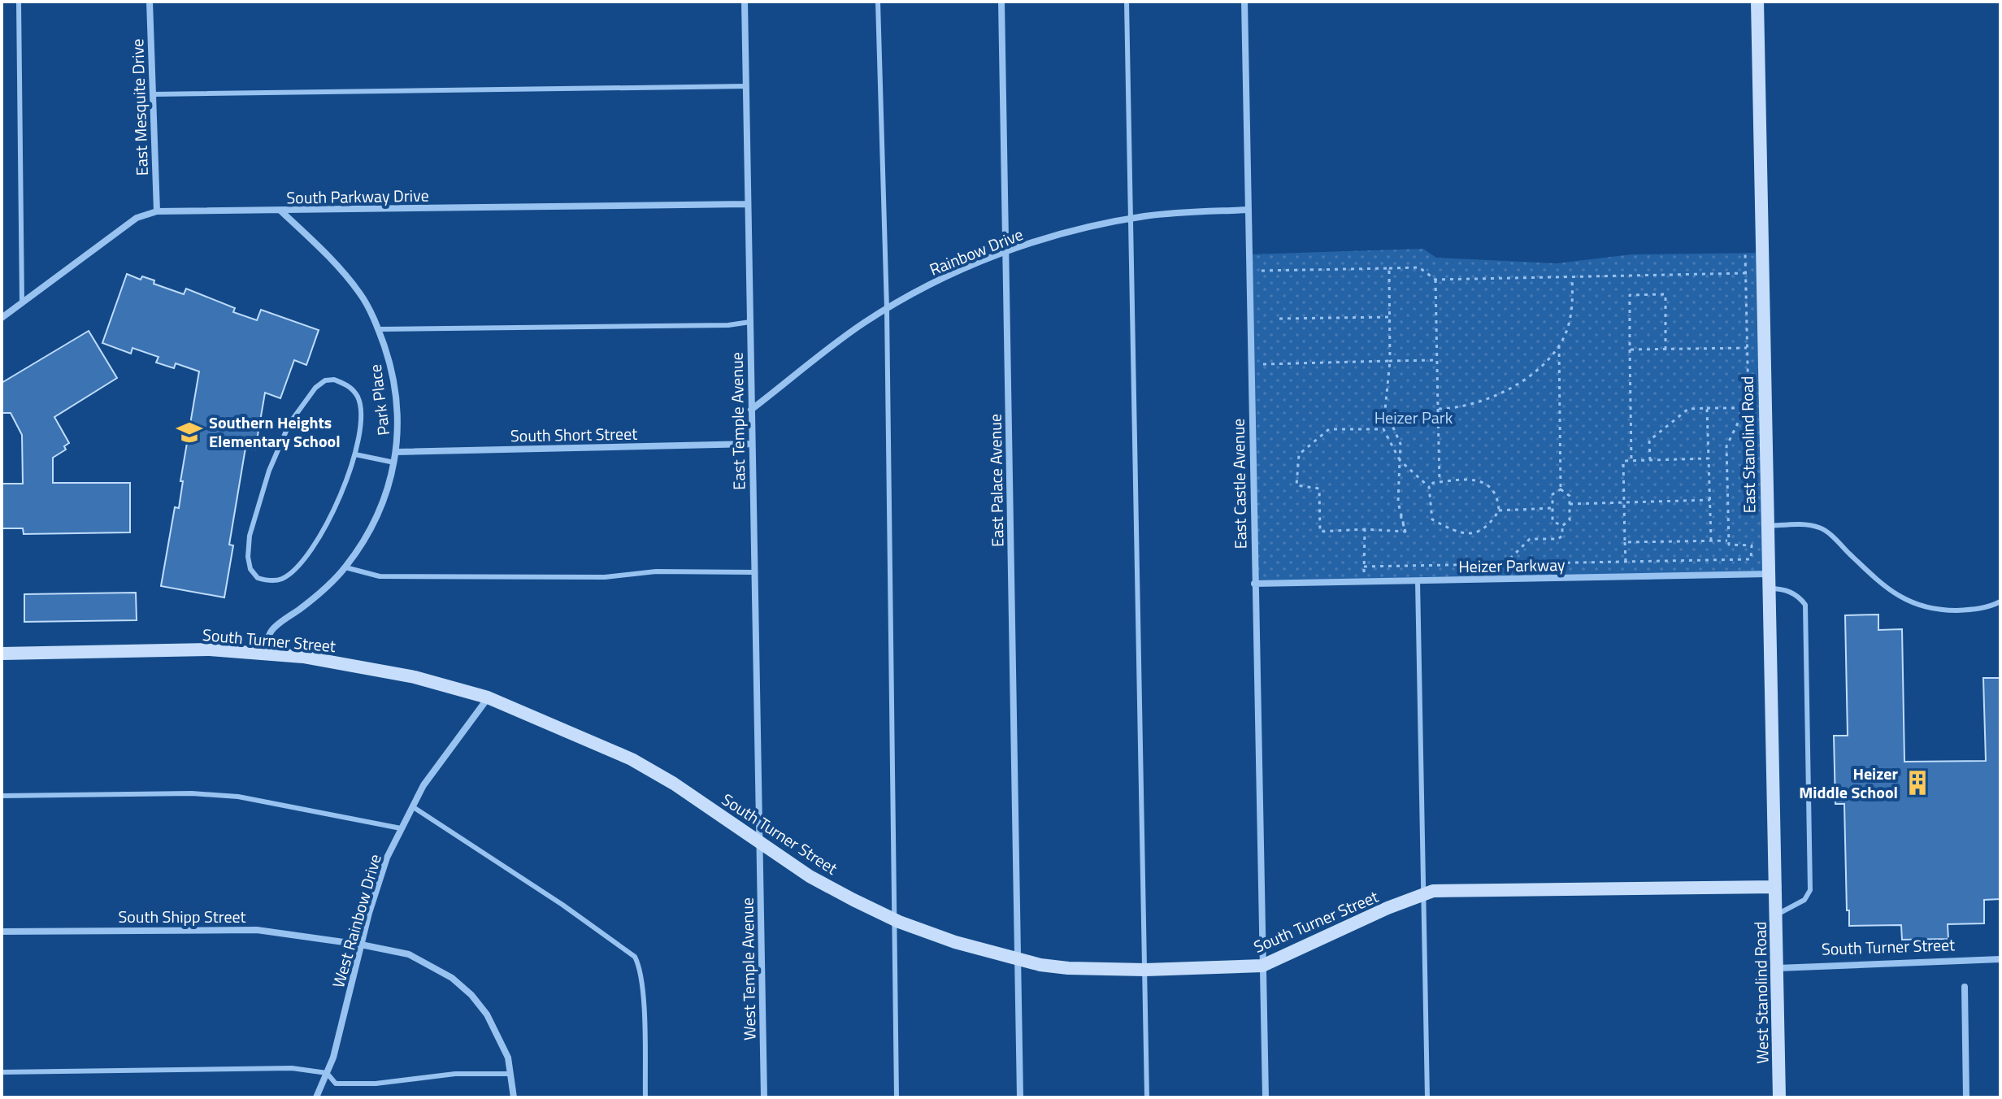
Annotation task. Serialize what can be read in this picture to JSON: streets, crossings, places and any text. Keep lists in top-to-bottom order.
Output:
{
  "streets": {
    "main road": ["East Stanolind Road", "South Turner Street", "West Stanolind Road"],
    "street": [
      "East Mesquite Drive",
      "South Parkway Drive",
      "Rainbow Drive",
      "Park Place",
      "East Temple Avenue",
      "South Short Street",
      "East Palace Avenue",
      "East Castle Avenue",
      "Heizer Parkway",
      "South Shipp Street",
      "West Rainbow Drive",
      "West Temple Avenue"
    ]
  },
  "crossings": [
    ["East Mesquite Drive", "South Parkway Drive"],
    ["South Parkway Drive", "Park Place"],
    ["South Parkway Drive", "East Temple Avenue"],
    ["Rainbow Drive", "East Temple Avenue"],
    ["Rainbow Drive", "East Palace Avenue"],
    ["Rainbow Drive", "East Castle Avenue"],
    ["Park Place", "South Short Street"],
    ["Park Place", "South Turner Street"],
    ["East Temple Avenue", "South Short Street"],
    ["East Temple Avenue", "South Turner Street"],
    ["East Temple Avenue", "West Temple Avenue"],
    ["East Stanolind Road", "Heizer Parkway"],
    ["East Stanolind Road", "South Turner Street"],
    ["East Stanolind Road", "West Stanolind Road"],
    ["East Palace Avenue", "South Turner Street"],
    ["East Castle Avenue", "Heizer Parkway"],
    ["East Castle Avenue", "South Turner Street"],
    ["South Turner Street", "West Rainbow Drive"],
    ["South Turner Street", "West Temple Avenue"],
    ["South Turner Street", "West Stanolind Road"],
    ["South Shipp Street", "West Rainbow Drive"]
  ],
  "parks": ["Heizer Park"],
  "places": {
    "school or university": ["Southern Heights Elementary School"],
    "building": ["Heizer Middle School"]
  }
}
